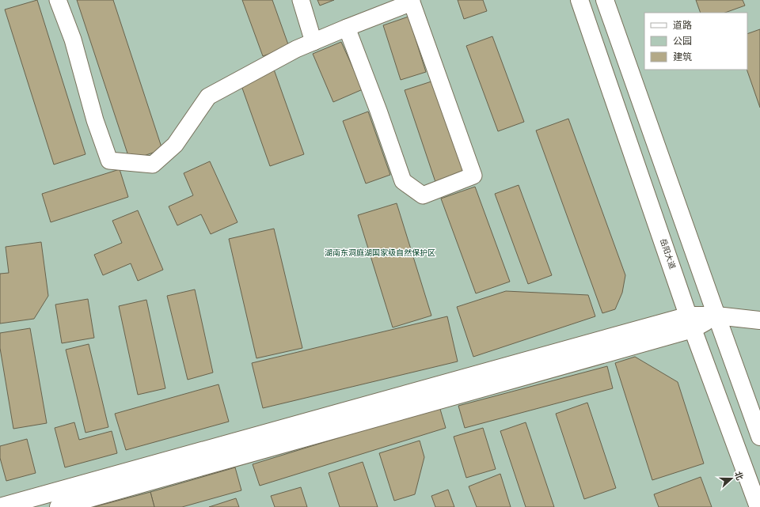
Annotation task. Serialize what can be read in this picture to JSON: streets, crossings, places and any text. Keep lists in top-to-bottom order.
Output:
{
  "streets": {
    "main road": ["岳阳大道"]
  },
  "parks": ["湖南东洞庭湖国家级自然保护区"],
  "legend": ["道路", "公园", "建筑"],
  "north": "right"
}
